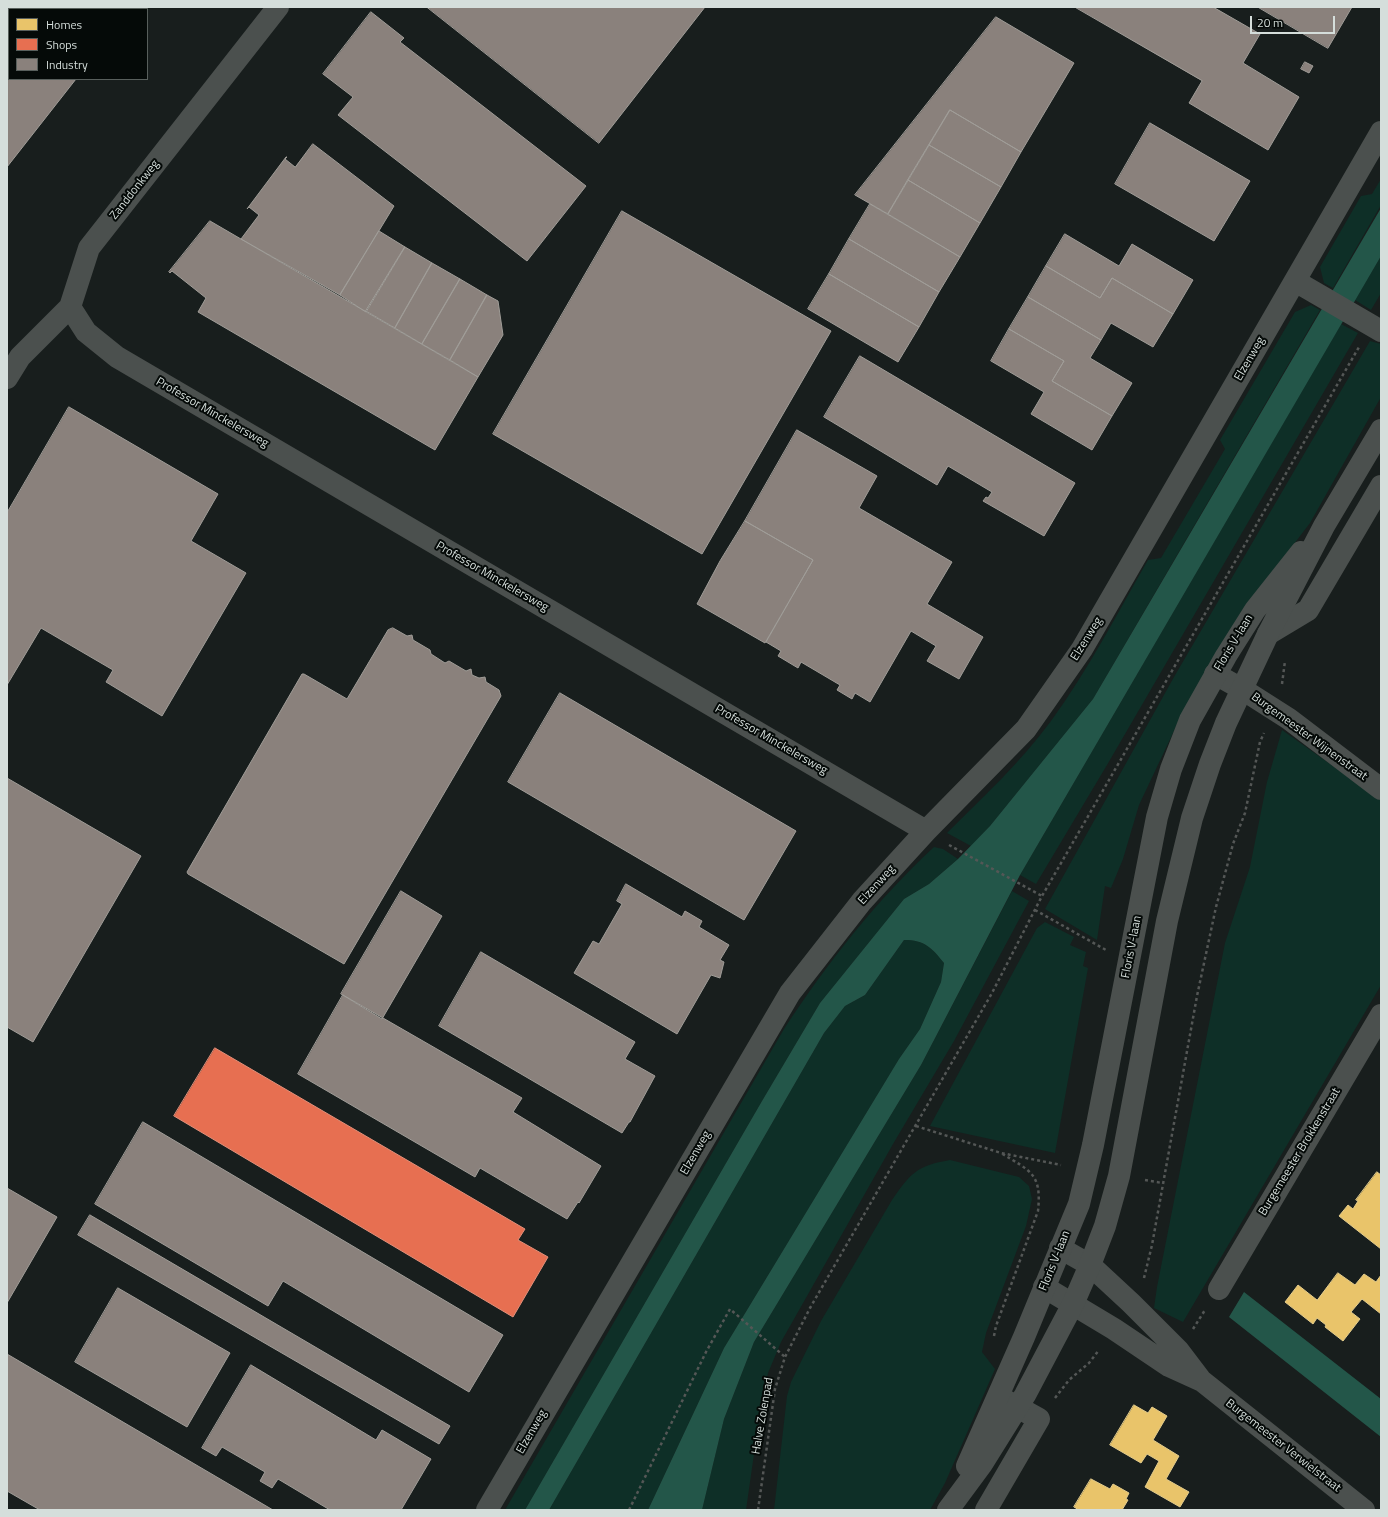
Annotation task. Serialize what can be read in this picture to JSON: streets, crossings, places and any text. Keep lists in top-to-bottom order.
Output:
{
  "streets": {
    "street": [
      "Zanddonkweg",
      "Elzenweg",
      "Professor Minckelersweg",
      "Floris V-laan",
      "Burgemeester Wijnenstraat",
      "Burgemeester Brokkenstraat",
      "Burgemeester Verwielstraat"
    ],
    "path": ["Halve Zolenpad"]
  },
  "crossings": [
    ["Zanddonkweg", "Professor Minckelersweg"],
    ["Elzenweg", "Professor Minckelersweg"],
    ["Floris V-laan", "Burgemeester Wijnenstraat"],
    ["Floris V-laan", "Burgemeester Verwielstraat"]
  ],
  "legend": ["Homes", "Shops", "Industry"],
  "scale_bar": "20 m"
}
